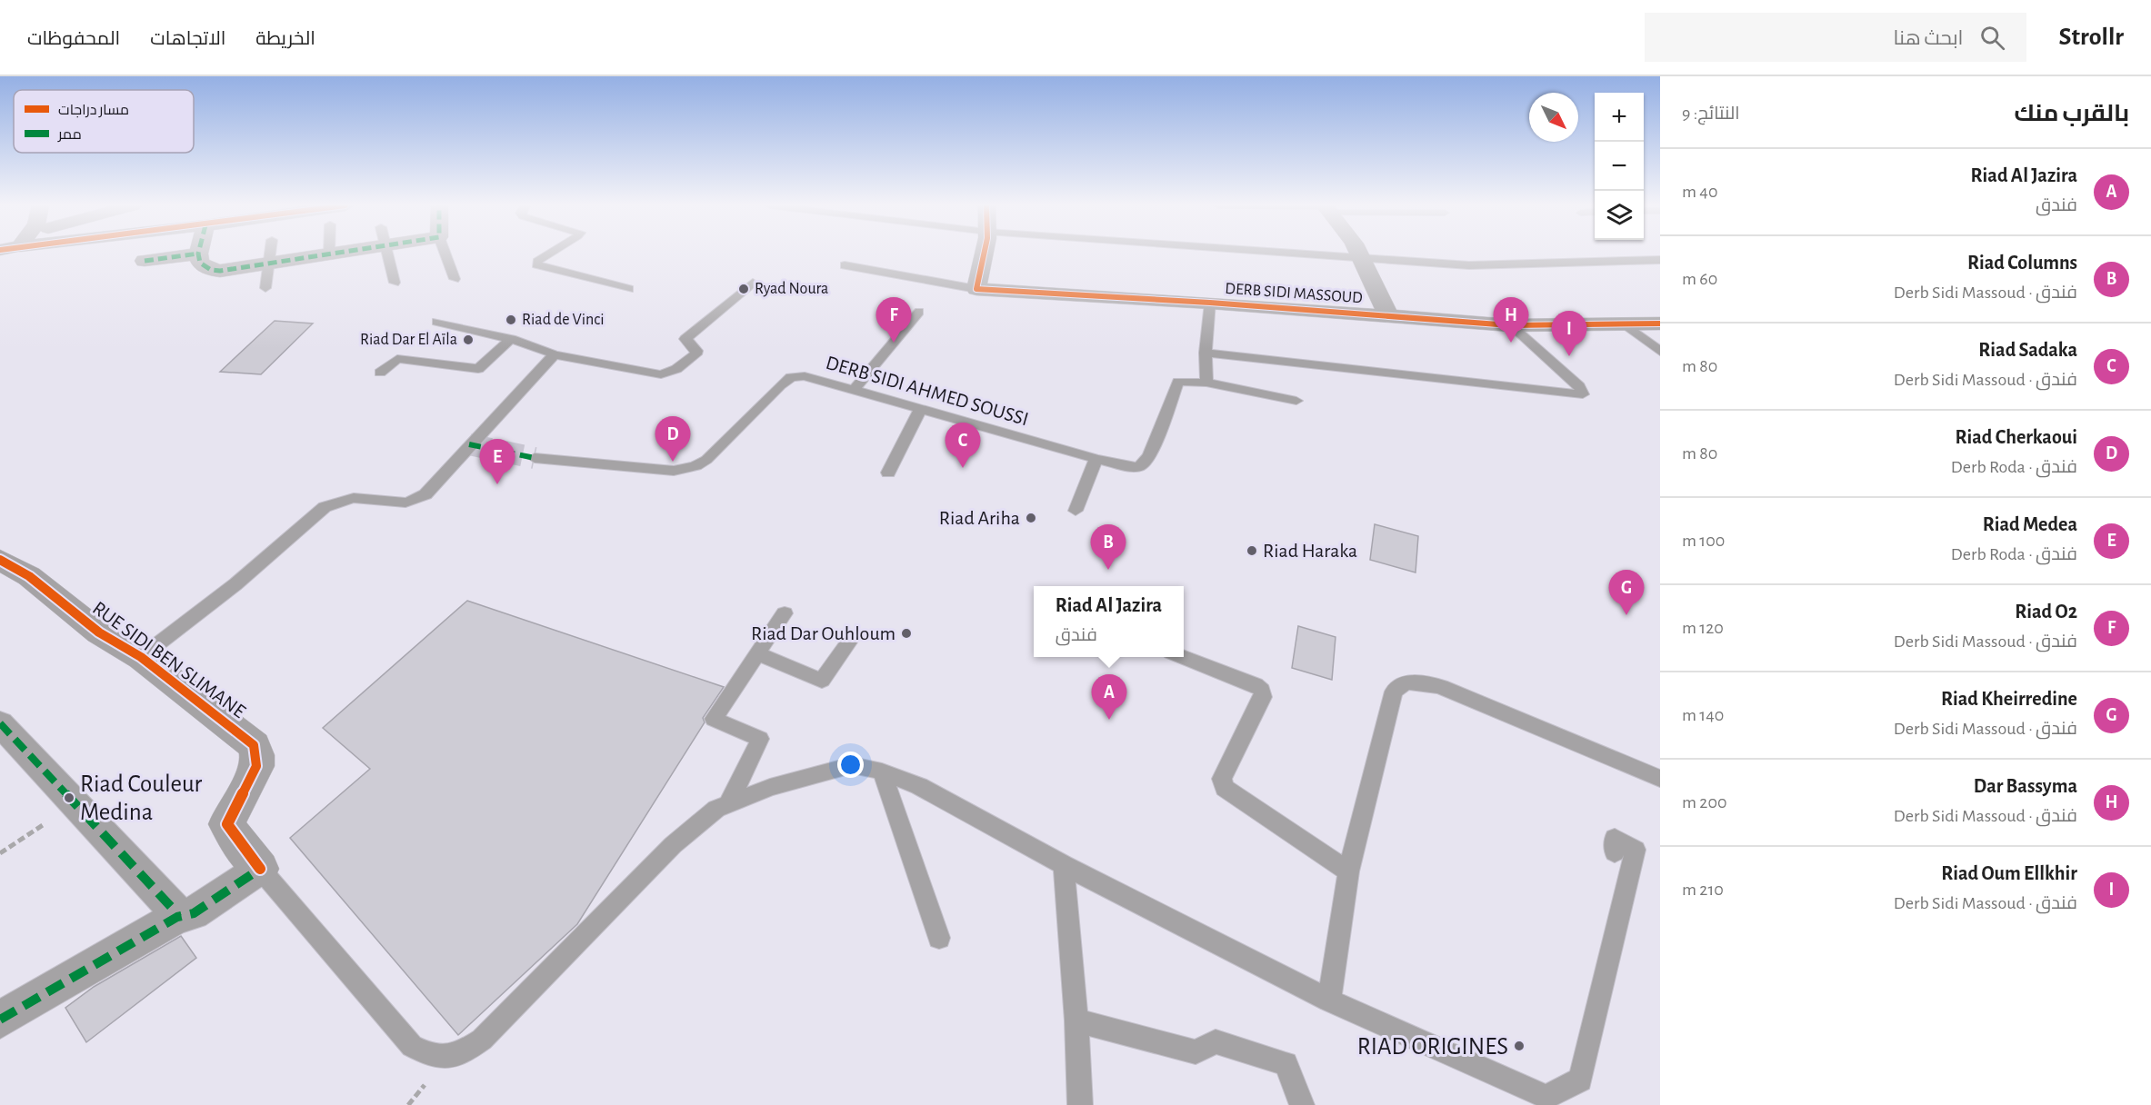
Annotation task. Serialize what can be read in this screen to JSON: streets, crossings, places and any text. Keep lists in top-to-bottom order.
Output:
{
  "streets": {
    "street": ["DERB SIDI MASSOUD", "RUE SIDI BEN SLIMANE"],
    "lane": ["DERB SIDI AHMED SOUSSI"]
  },
  "places": [
    "Ryad Noura",
    "Riad de Vinci",
    "Riad Dar El Aïla",
    "Riad Ariha",
    "Riad Haraka",
    "Riad Dar Ouhloum",
    "Riad Couleur Medina",
    "RIAD ORIGINES"
  ],
  "legend": ["مسار دراجات", "ممر"],
  "north": "bottom right",
  "page": {
    "header": "Strollr",
    "search": "ابحث هنا",
    "nav": ["الخريطة", "الاتجاهات", "المحفوظات"],
    "heading": ["بالقرب منك", "النتائج: 9"],
    "map_buttons": ["+", "−"],
    "list": [
      {
        "mark": "A",
        "name": "Riad Al Jazira",
        "note": "فندق",
        "value": "40 m"
      },
      {
        "mark": "B",
        "name": "Riad Columns",
        "note": "فندق · Derb Sidi Massoud",
        "value": "60 m"
      },
      {
        "mark": "C",
        "name": "Riad Sadaka",
        "note": "فندق · Derb Sidi Massoud",
        "value": "80 m"
      },
      {
        "mark": "D",
        "name": "Riad Cherkaoui",
        "note": "فندق · Derb Roda",
        "value": "80 m"
      },
      {
        "mark": "E",
        "name": "Riad Medea",
        "note": "فندق · Derb Roda",
        "value": "100 m"
      },
      {
        "mark": "F",
        "name": "Riad O2",
        "note": "فندق · Derb Sidi Massoud",
        "value": "120 m"
      },
      {
        "mark": "G",
        "name": "Riad Kheirredine",
        "note": "فندق · Derb Sidi Massoud",
        "value": "140 m"
      },
      {
        "mark": "H",
        "name": "Dar Bassyma",
        "note": "فندق · Derb Sidi Massoud",
        "value": "200 m"
      },
      {
        "mark": "I",
        "name": "Riad Oum Ellkhir",
        "note": "فندق · Derb Sidi Massoud",
        "value": "210 m"
      }
    ],
    "pins": [
      "F",
      "H",
      "I",
      "D",
      "C",
      "E",
      "B",
      "G",
      "A"
    ],
    "popup": ["Riad Al Jazira", "فندق"]
  }
}
